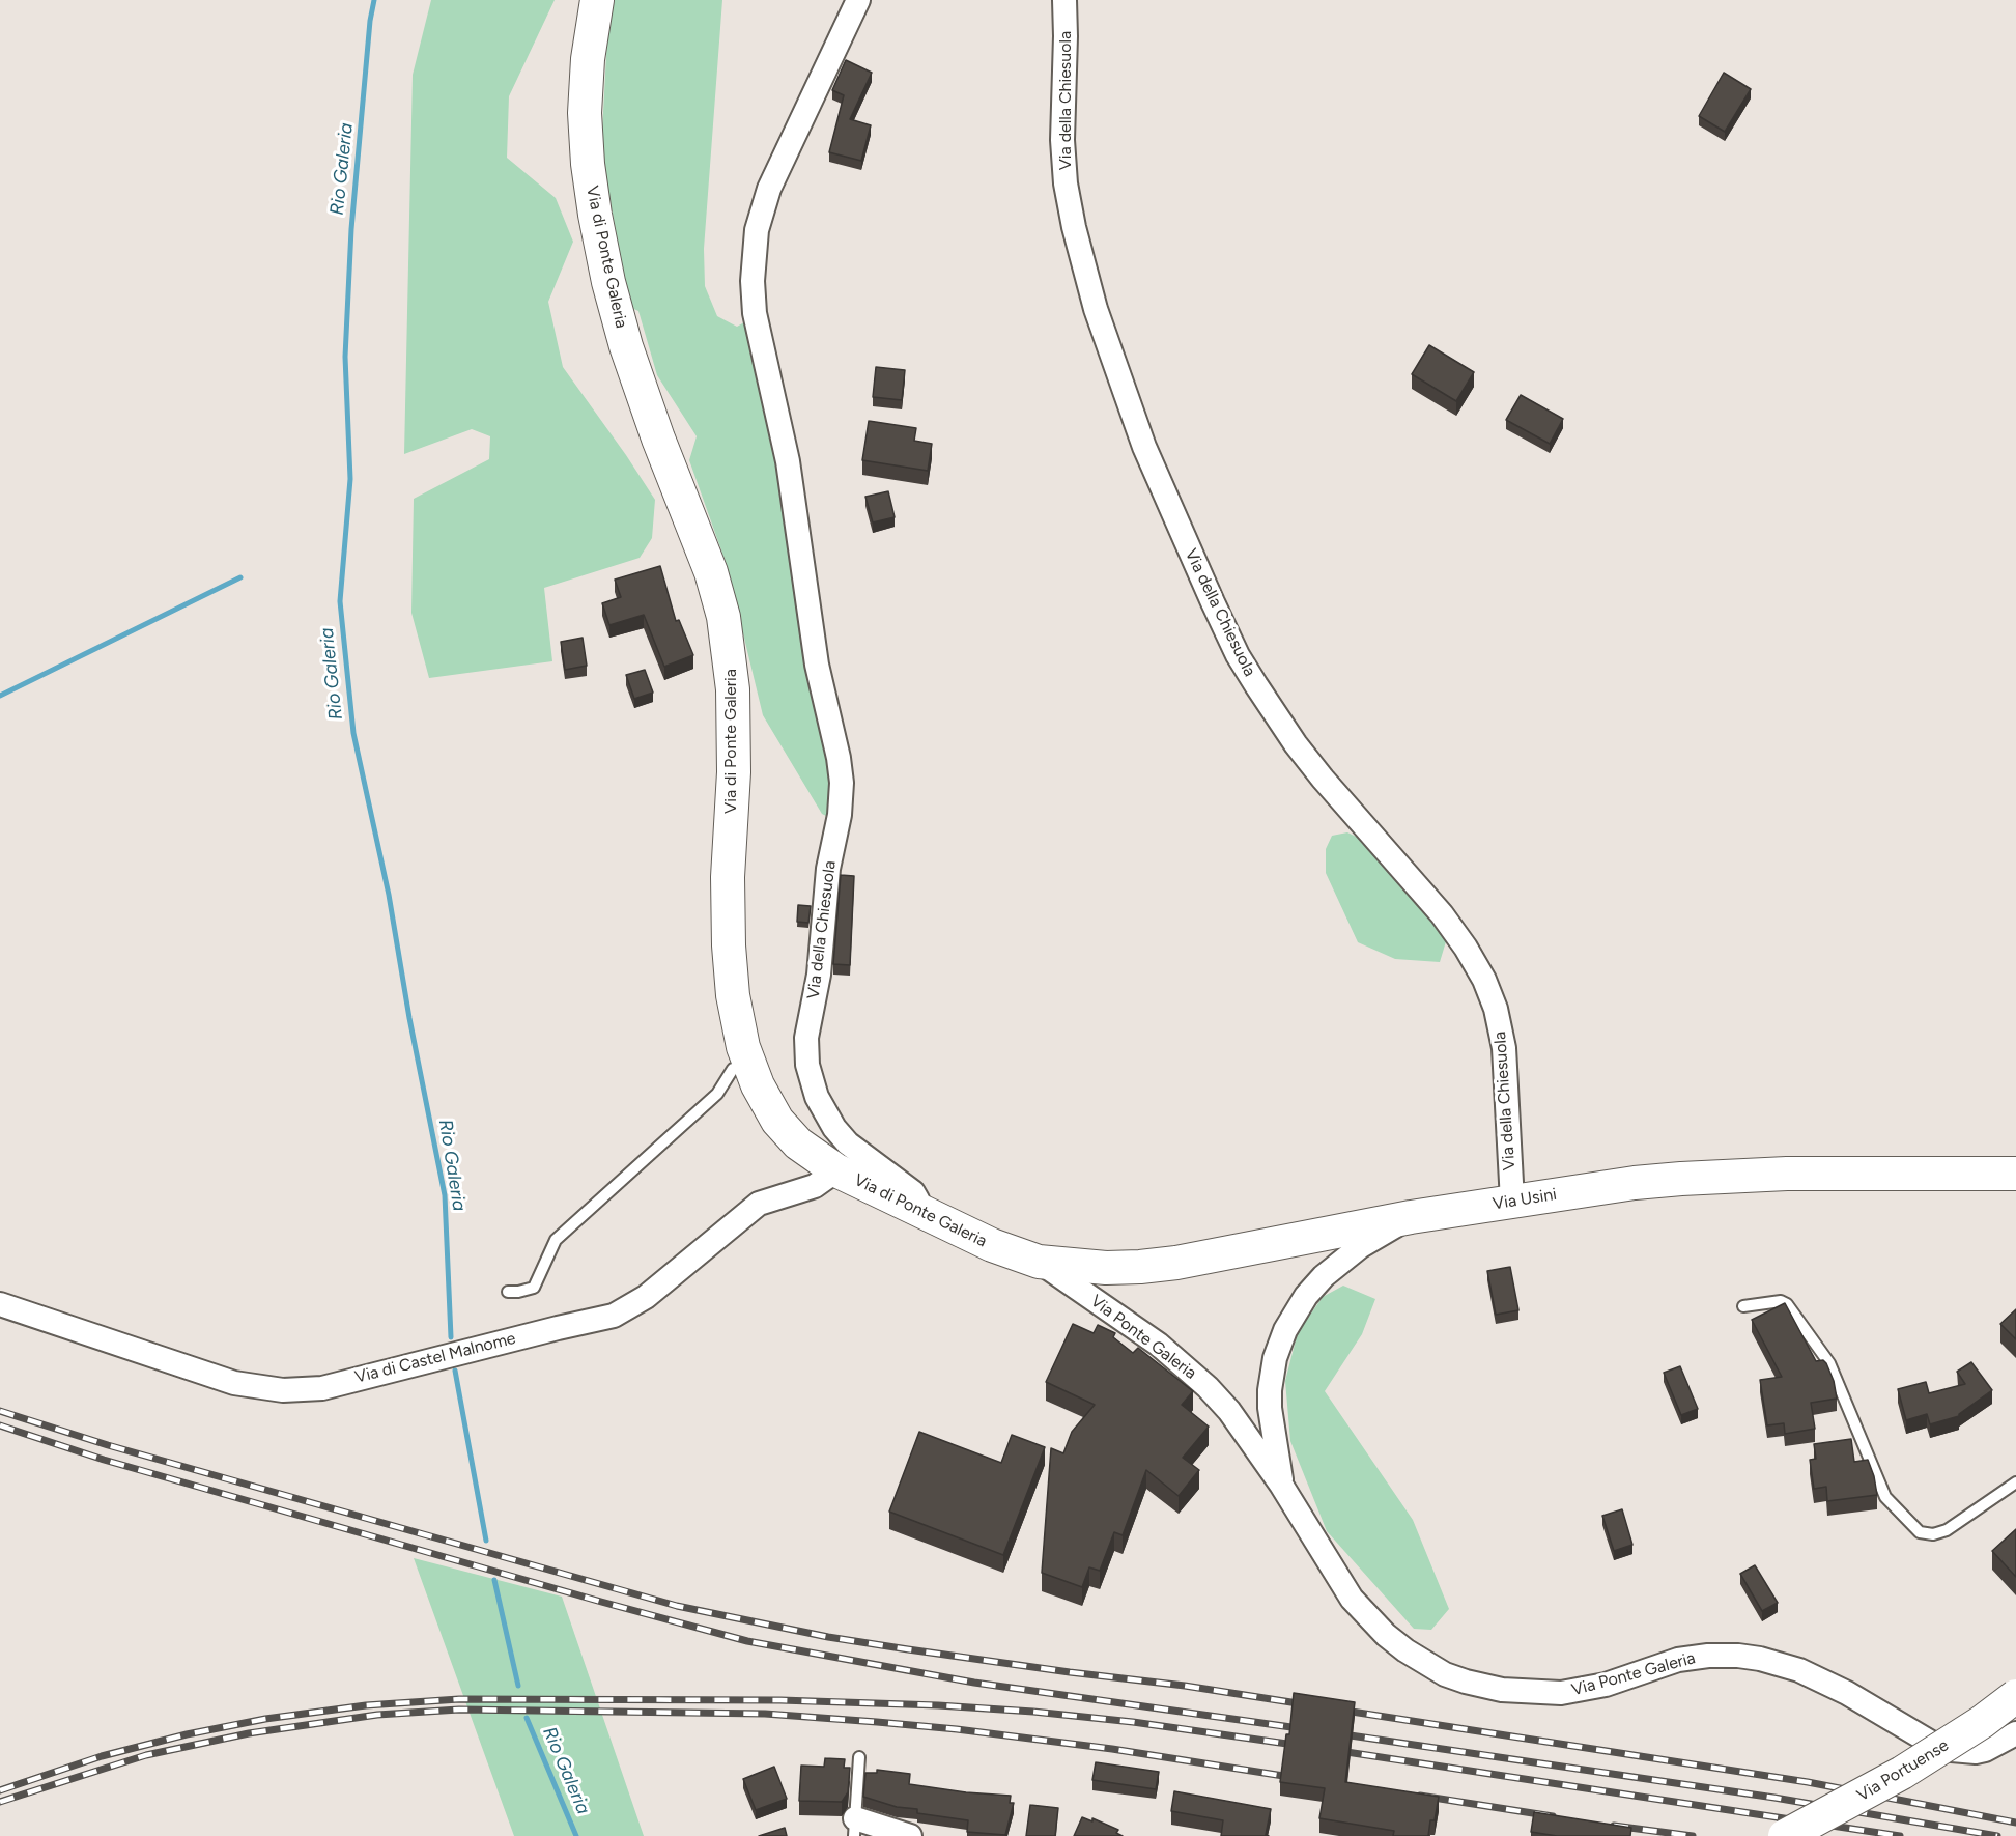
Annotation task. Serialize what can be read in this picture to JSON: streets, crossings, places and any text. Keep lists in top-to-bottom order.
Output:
{
  "streets": {
    "main road": ["Via di Ponte Galeria", "Via Usini", "Via Portuense"],
    "street": ["Via della Chiesuola", "Via Ponte Galeria", "Via di Castel Malnome"]
  },
  "crossings": [
    ["Via della Chiesuola", "Via di Ponte Galeria"],
    ["Via della Chiesuola", "Via Usini"],
    ["Via di Ponte Galeria", "Via Usini"],
    ["Via di Ponte Galeria", "Via Ponte Galeria"],
    ["Via di Ponte Galeria", "Via di Castel Malnome"],
    ["Via Usini", "Via Ponte Galeria"]
  ],
  "water": ["Rio Galeria"]
}
